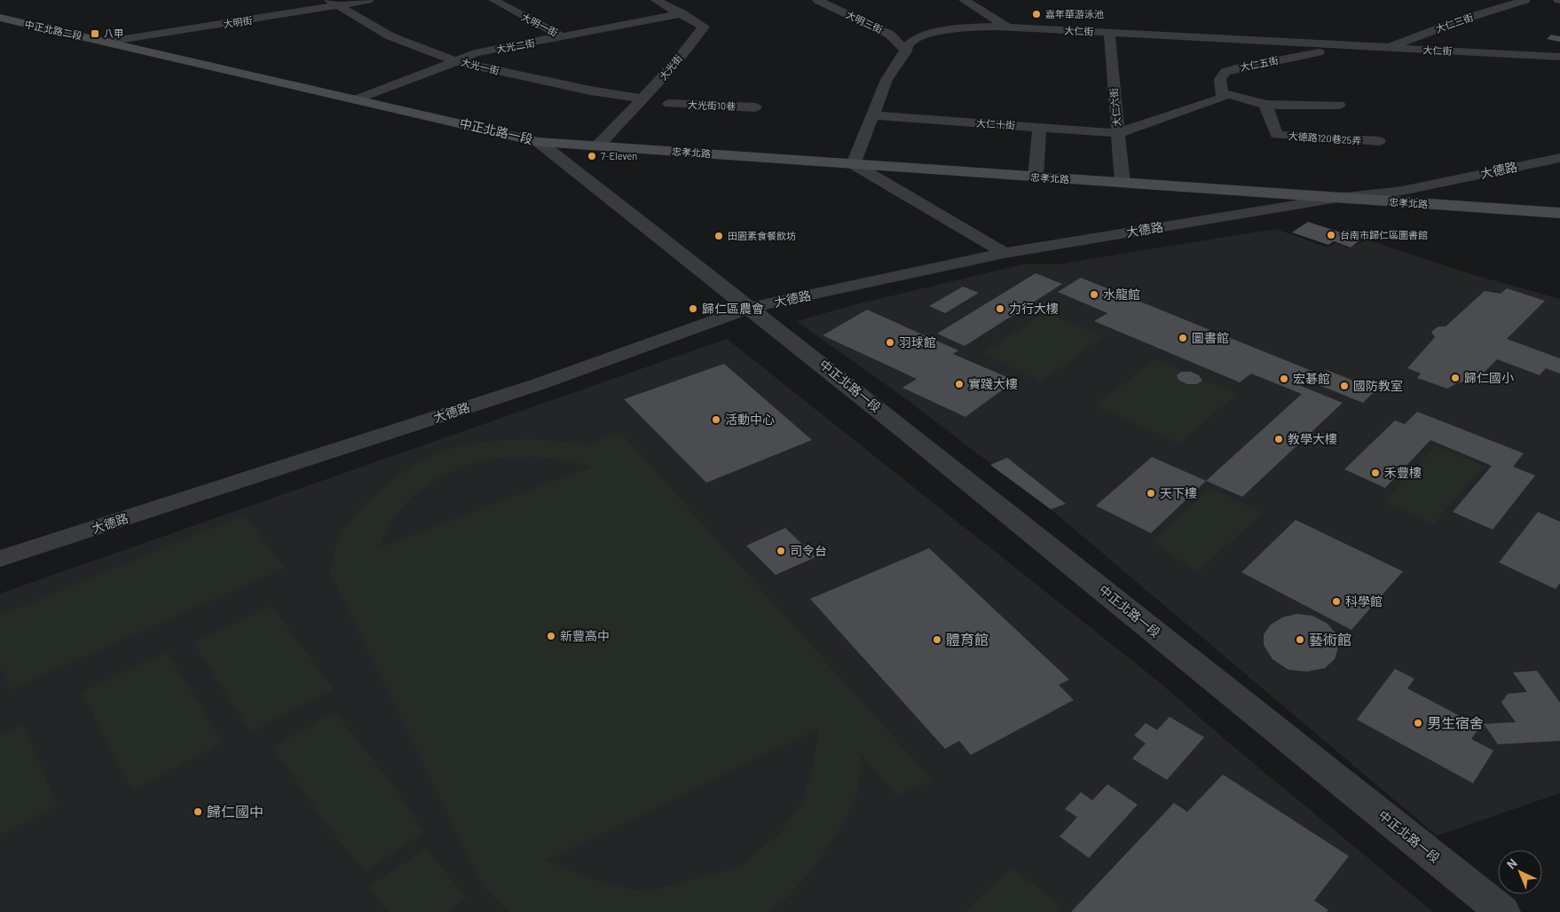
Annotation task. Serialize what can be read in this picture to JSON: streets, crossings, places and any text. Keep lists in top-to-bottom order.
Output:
{
  "streets": {
    "main road": ["中正北路二段", "中正北路一段", "忠孝北路"],
    "street": [
      "大明街",
      "大明三街",
      "大仁三街",
      "大明一街",
      "大仁街",
      "大光二街",
      "大仁五街",
      "大光一街",
      "大光街",
      "大光街10巷",
      "大仁六街",
      "大仁十街",
      "大德路120巷25弄",
      "大德路"
    ]
  },
  "crossings": [
    ["大明街", "中正北路二段"],
    ["大明街", "大光一街"],
    ["大明街", "中正北路一段"],
    ["大明三街", "大仁街"],
    ["大仁三街", "大仁街"],
    ["大明一街", "大光二街"],
    ["中正北路二段", "中正北路一段"],
    ["大仁街", "大仁五街"],
    ["大仁街", "大仁六街"],
    ["大仁街", "大仁十街"],
    ["大仁街", "忠孝北路"],
    ["大光二街", "大光一街"],
    ["大光二街", "大光街"],
    ["大光二街", "中正北路一段"],
    ["大光一街", "大光街"],
    ["大光街", "忠孝北路"],
    ["大仁六街", "大仁十街"],
    ["大仁六街", "忠孝北路"],
    ["中正北路一段", "忠孝北路"],
    ["中正北路一段", "大德路"],
    ["忠孝北路", "大德路"]
  ],
  "places": {
    "other": [
      "嘉年華游泳池",
      "7-Eleven",
      "台南市歸仁區圖書館",
      "田園素食餐飲坊",
      "水龍館",
      "歸仁區農會",
      "力行大樓",
      "圖書館",
      "羽球館",
      "歸仁國小",
      "宏碁館",
      "實踐大樓",
      "國防教室",
      "活動中心",
      "教學大樓",
      "禾豐樓",
      "天下樓",
      "司令台",
      "科學館",
      "新豐高中",
      "體育館",
      "藝術館",
      "男生宿舍",
      "歸仁國中"
    ],
    "transit": ["八甲"]
  },
  "north": "top left"
}
